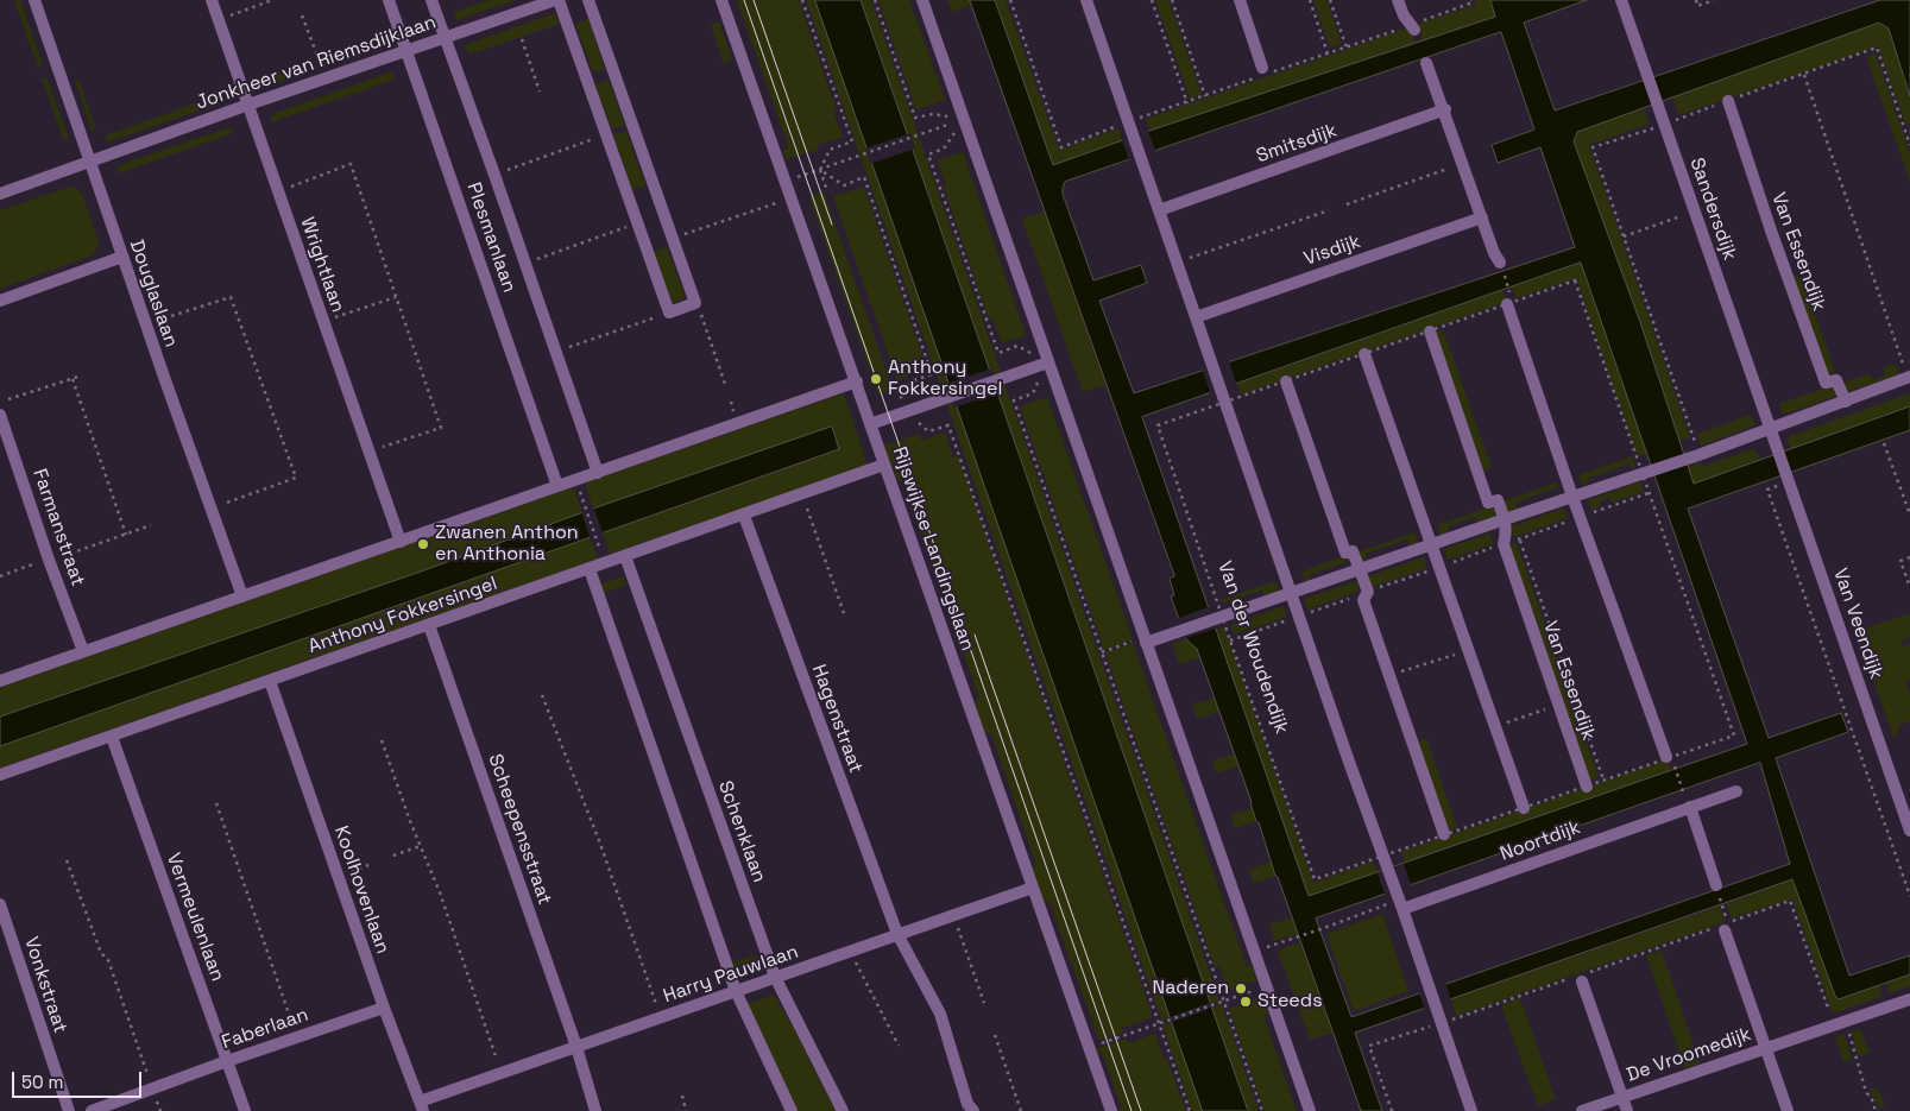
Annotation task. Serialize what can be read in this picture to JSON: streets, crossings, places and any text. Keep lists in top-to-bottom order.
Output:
{
  "streets": {
    "street": [
      "Jonkheer van Riemsdijklaan",
      "Smitsdijk",
      "Sandersdijk",
      "Plesmanlaan",
      "Visdijk",
      "Van Essendijk",
      "Wrightlaan",
      "Douglaslaan",
      "Farmanstraat",
      "Rijswijkse Landingslaan",
      "Anthony Fokkersingel",
      "Van Veendijk",
      "Hagenstraat",
      "Scheepensstraat",
      "Schenklaan",
      "Noortdijk",
      "Koolhovenlaan",
      "Vermeulenlaan",
      "Harry Pauwlaan",
      "Vonkstraat",
      "Faberlaan",
      "De Vroomedijk"
    ],
    "path": ["Van der Woudendijk"]
  },
  "crossings": [
    ["Jonkheer van Riemsdijklaan", "Plesmanlaan"],
    ["Jonkheer van Riemsdijklaan", "Wrightlaan"],
    ["Jonkheer van Riemsdijklaan", "Douglaslaan"],
    ["Sandersdijk", "Van Veendijk"],
    ["Rijswijkse Landingslaan", "Anthony Fokkersingel"],
    ["Rijswijkse Landingslaan", "Harry Pauwlaan"],
    ["Anthony Fokkersingel", "Hagenstraat"],
    ["Anthony Fokkersingel", "Scheepensstraat"],
    ["Anthony Fokkersingel", "Schenklaan"],
    ["Anthony Fokkersingel", "Koolhovenlaan"],
    ["Anthony Fokkersingel", "Vermeulenlaan"],
    ["Hagenstraat", "Harry Pauwlaan"],
    ["Scheepensstraat", "Harry Pauwlaan"],
    ["Schenklaan", "Harry Pauwlaan"],
    ["Koolhovenlaan", "Harry Pauwlaan"],
    ["Koolhovenlaan", "Faberlaan"],
    ["Vermeulenlaan", "Faberlaan"]
  ],
  "places": [
    "Anthony Fokkersingel",
    "Zwanen Anthon en Anthonia",
    "Naderen",
    "Steeds"
  ],
  "scale_bar": "50 m"
}
